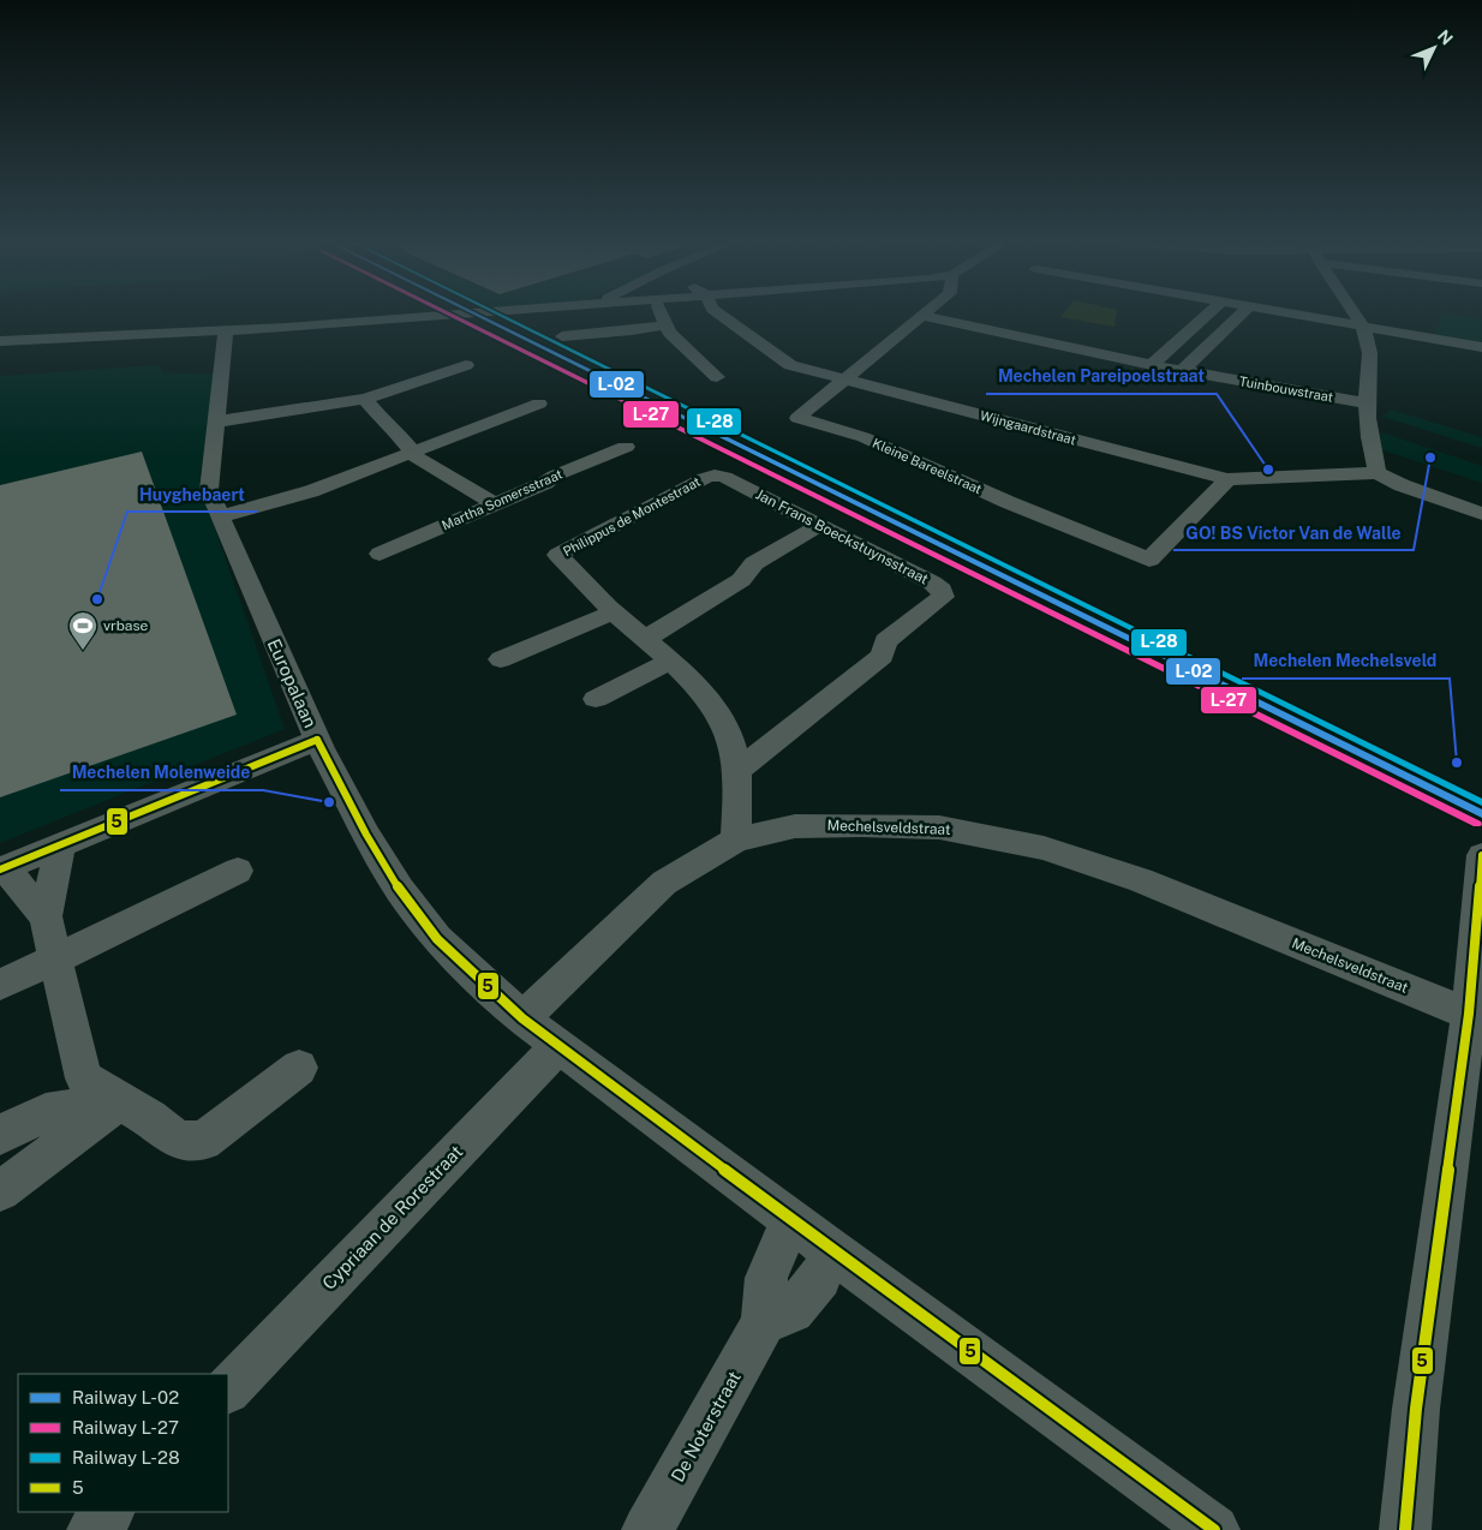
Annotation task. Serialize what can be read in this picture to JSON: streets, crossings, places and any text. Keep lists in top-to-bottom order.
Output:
{
  "streets": {
    "street": [
      "Tuinbouwstraat",
      "Wijngaardstraat",
      "Kleine Bareelstraat",
      "Martha Somersstraat",
      "Philippus de Montestraat",
      "Jan Frans Boeckstuynsstraat",
      "Europalaan",
      "Mechelsveldstraat",
      "Cypriaan de Rorestraat",
      "De Noterstraat"
    ]
  },
  "crossings": [
    ["Tuinbouwstraat", "Kleine Bareelstraat"],
    ["Wijngaardstraat", "Kleine Bareelstraat"],
    ["Philippus de Montestraat", "Jan Frans Boeckstuynsstraat"],
    ["Philippus de Montestraat", "Mechelsveldstraat"],
    ["Europalaan", "Mechelsveldstraat"],
    ["Europalaan", "Cypriaan de Rorestraat"],
    ["Europalaan", "De Noterstraat"]
  ],
  "places": {
    "other": [
      "GO! BS Victor Van de Walle",
      "Mechelen Pareipoelstraat",
      "Huyghebaert",
      "Mechelen Mechelsveld",
      "Mechelen Molenweide"
    ],
    "sports": ["vrbase"]
  },
  "lines": [
    "rail line L-02",
    "rail line L-27",
    "rail line L-28",
    "transit line 5"
  ],
  "legend": [
    "Railway L-02",
    "Railway L-27",
    "Railway L-28",
    "5"
  ],
  "north": "top right"
}
